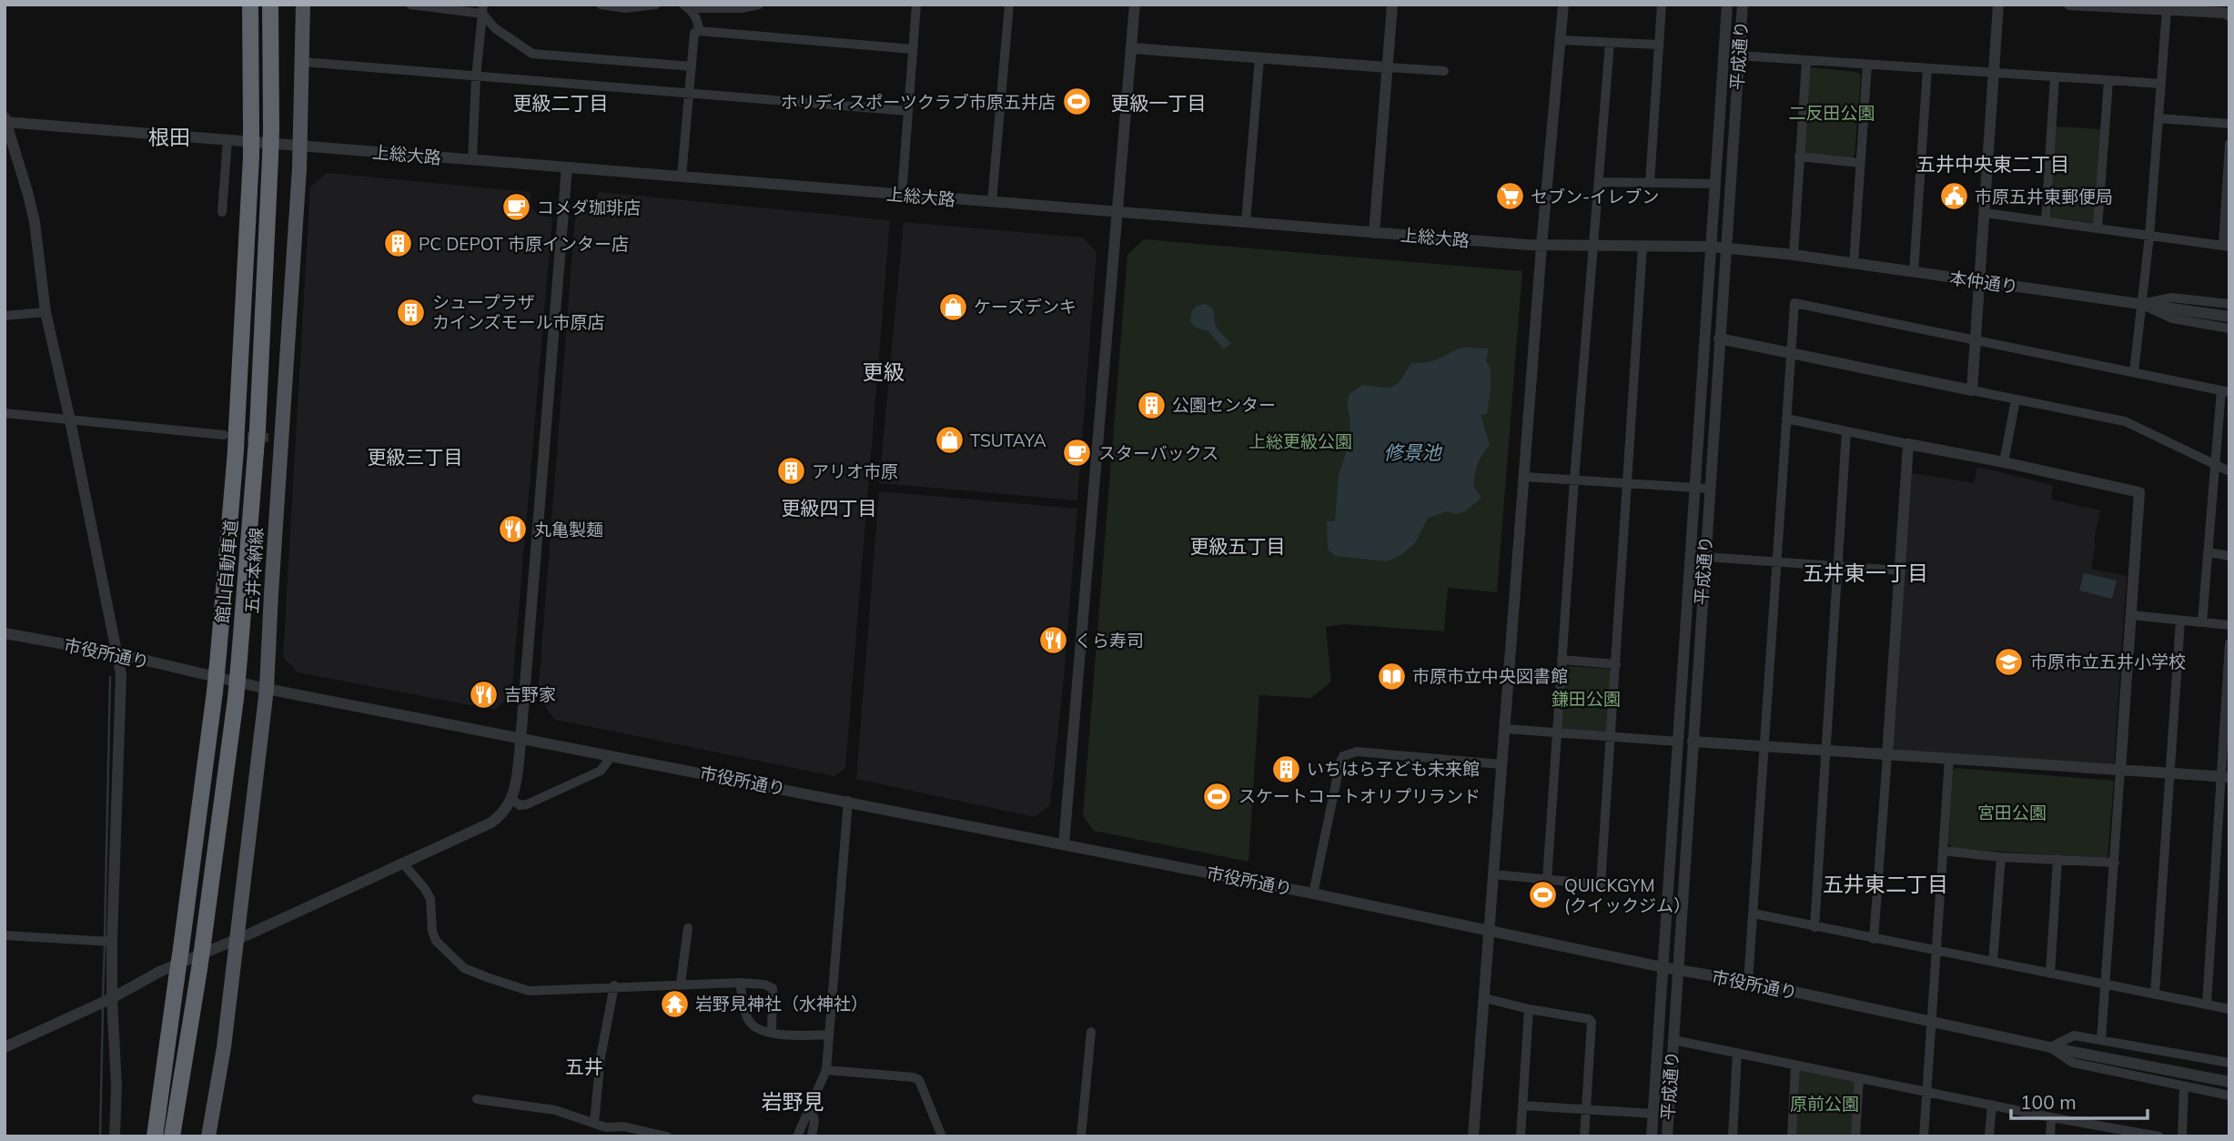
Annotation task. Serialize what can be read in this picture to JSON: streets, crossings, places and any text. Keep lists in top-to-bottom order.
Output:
{
  "streets": {
    "highway": ["館山自動車道"],
    "main road": ["五井本納線"],
    "street": [
      "平成通り",
      "上総大路",
      "本仲通り",
      "市役所通り"
    ]
  },
  "crossings": [
    ["平成通り", "本仲通り"],
    ["平成通り", "市役所通り"],
    ["上総大路", "本仲通り"],
    ["上総大路", "五井本納線"],
    ["五井本納線", "館山自動車道"],
    ["五井本納線", "市役所通り"]
  ],
  "districts": [
    "更級二丁目",
    "更級一丁目",
    "根田",
    "五井中央東二丁目",
    "更級",
    "更級三丁目",
    "更級四丁目",
    "更級五丁目",
    "五井東一丁目",
    "五井東二丁目",
    "五井",
    "岩野見"
  ],
  "water": ["修景池"],
  "parks": [
    "二反田公園",
    "上総更級公園",
    "鎌田公園",
    "宮田公園",
    "原前公園"
  ],
  "places": {
    "sports": ["ホリディスポーツクラブ市原五井店", "スケートコートオリプリランド", "QUICKGYM (クイックジム）"],
    "supermarket": ["セブン-イレブン"],
    "public building": ["市原五井東郵便局"],
    "cafe": ["コメダ珈琲店", "スターバックス"],
    "building": [
      "PC DEPOT 市原インター店",
      "シュープラザ カインズモール市原店",
      "公園センター",
      "アリオ市原",
      "いちはら子ども未来館"
    ],
    "shop": ["ケーズデンキ", "TSUTAYA"],
    "restaurant": ["丸亀製麺", "くら寿司", "吉野家"],
    "school or university": ["市原市立五井小学校"],
    "library": ["市原市立中央図書館"],
    "temple": ["岩野見神社（水神社）"]
  },
  "scale_bar": "100 m"
}
